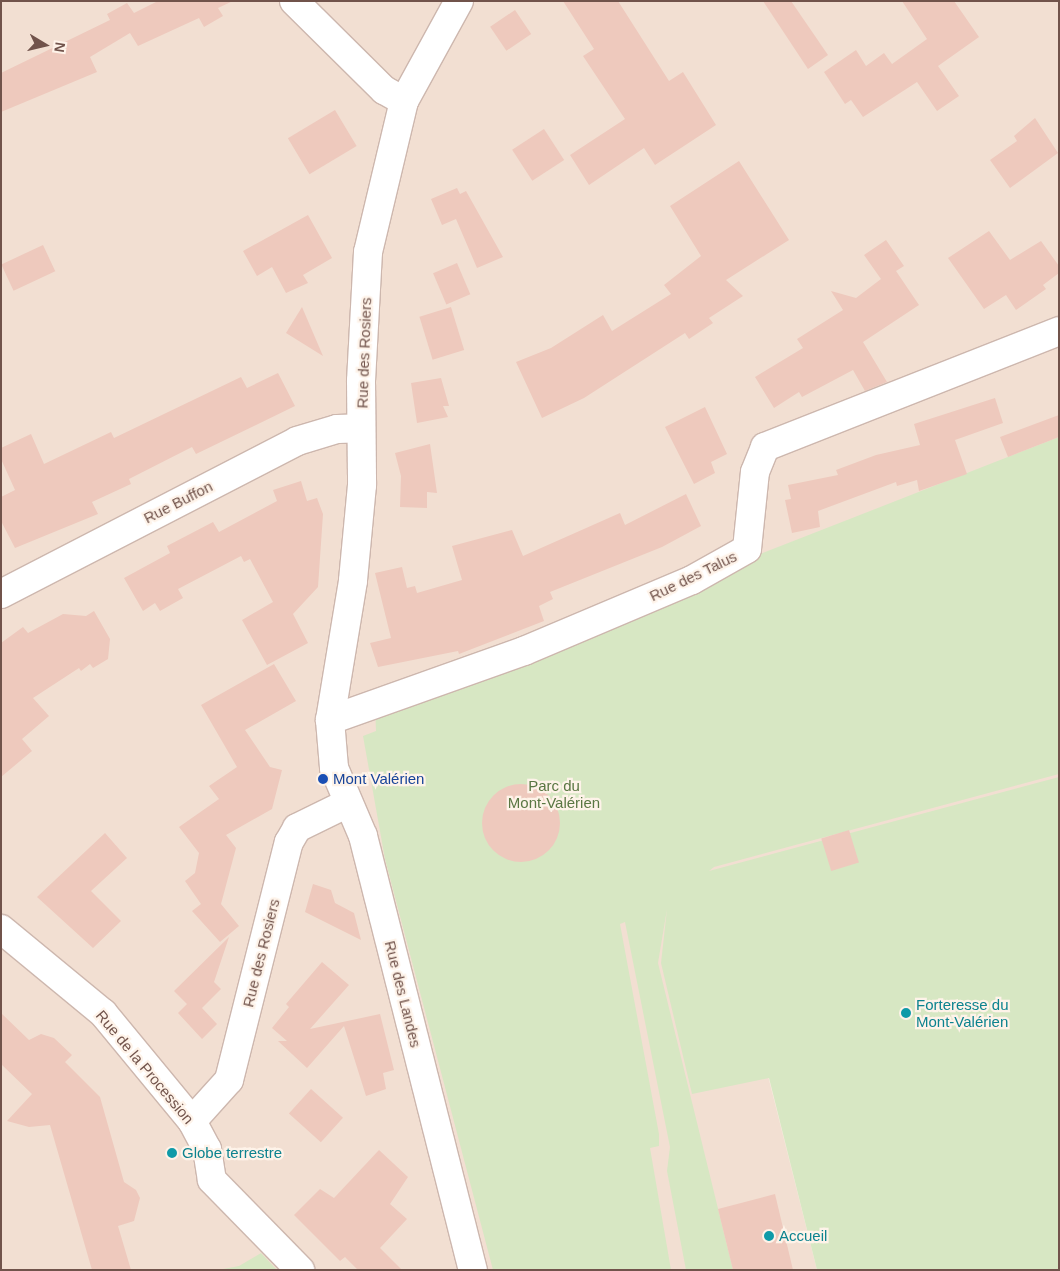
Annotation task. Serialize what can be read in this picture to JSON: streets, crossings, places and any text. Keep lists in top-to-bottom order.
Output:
{
  "streets": {
    "street": [
      "Rue des Rosiers",
      "Rue Buffon",
      "Rue des Talus",
      "Rue des Landes",
      "Rue de la Procession"
    ]
  },
  "crossings": [
    ["Rue des Rosiers", "Rue Buffon"],
    ["Rue des Rosiers", "Rue des Talus"],
    ["Rue des Rosiers", "Rue des Landes"],
    ["Rue des Rosiers", "Rue de la Procession"],
    ["Rue des Talus", "Rue des Landes"]
  ],
  "parks": ["Parc du Mont-Valérien"],
  "places": [
    "Mont Valérien",
    "Forteresse du Mont-Valérien",
    "Globe terrestre",
    "Accueil"
  ],
  "north": "right"
}
